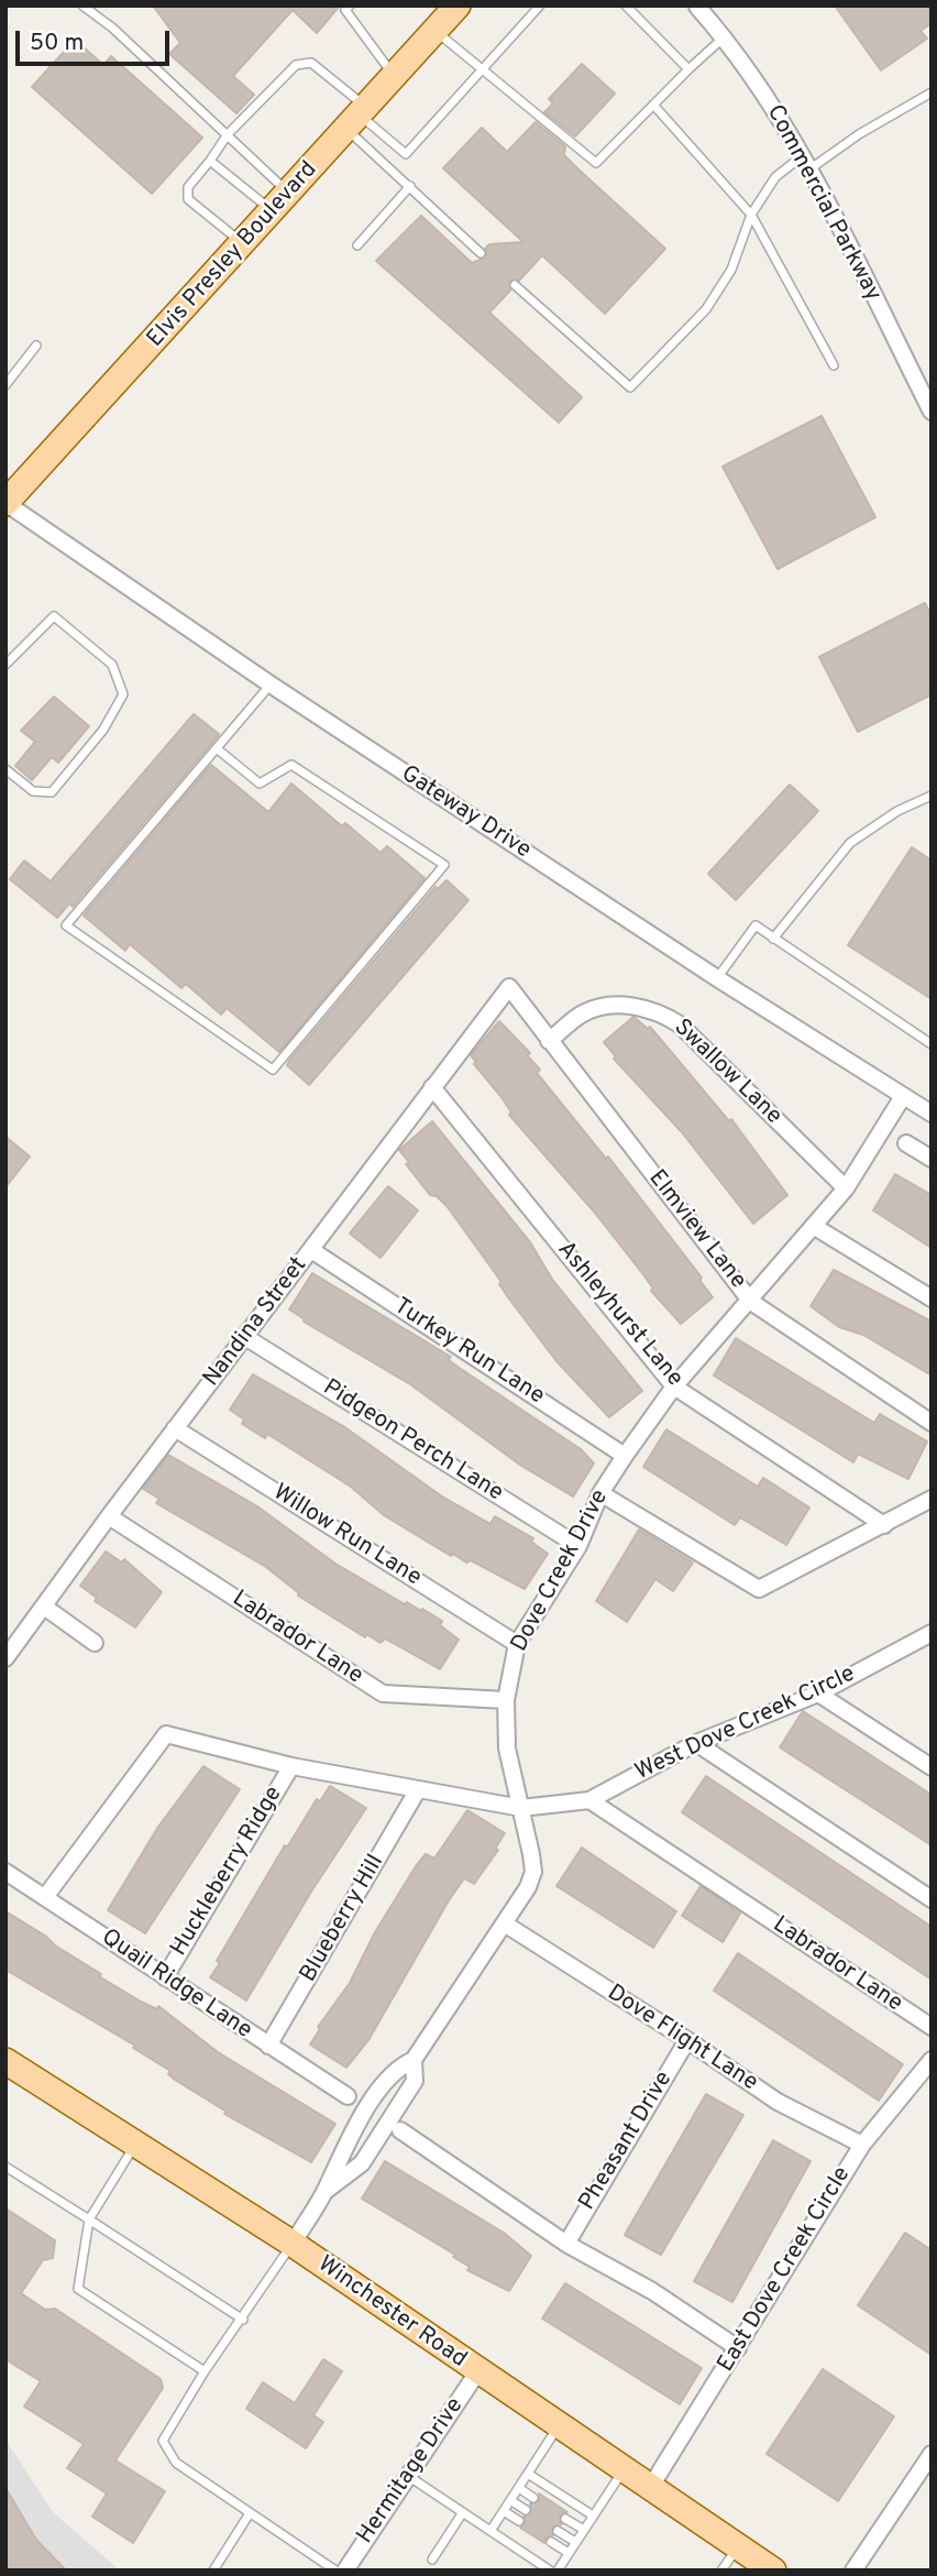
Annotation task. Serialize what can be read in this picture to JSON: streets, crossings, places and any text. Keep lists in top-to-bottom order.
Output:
{
  "streets": {
    "main road": ["Elvis Presley Boulevard", "Winchester Road"],
    "street": [
      "Commercial Parkway",
      "Gateway Drive",
      "Swallow Lane",
      "Elmview Lane",
      "Ashleyhurst Lane",
      "Nandina Street",
      "Turkey Run Lane",
      "Pidgeon Perch Lane",
      "Willow Run Lane",
      "Dove Creek Drive",
      "Labrador Lane",
      "West Dove Creek Circle",
      "Huckleberry Ridge",
      "Blueberry Hill",
      "Quail Ridge Lane",
      "Dove Flight Lane",
      "Pheasant Drive",
      "East Dove Creek Circle",
      "Hermitage Drive"
    ]
  },
  "crossings": [
    ["Elvis Presley Boulevard", "Gateway Drive"],
    ["Gateway Drive", "Dove Creek Drive"],
    ["Swallow Lane", "Elmview Lane"],
    ["Swallow Lane", "Dove Creek Drive"],
    ["Elmview Lane", "Nandina Street"],
    ["Elmview Lane", "Dove Creek Drive"],
    ["Ashleyhurst Lane", "Nandina Street"],
    ["Ashleyhurst Lane", "Dove Creek Drive"],
    ["Nandina Street", "Turkey Run Lane"],
    ["Nandina Street", "Pidgeon Perch Lane"],
    ["Nandina Street", "Willow Run Lane"],
    ["Nandina Street", "Labrador Lane"],
    ["Turkey Run Lane", "Dove Creek Drive"],
    ["Pidgeon Perch Lane", "Dove Creek Drive"],
    ["Willow Run Lane", "Dove Creek Drive"],
    ["Dove Creek Drive", "Labrador Lane"],
    ["Dove Creek Drive", "West Dove Creek Circle"],
    ["Labrador Lane", "West Dove Creek Circle"],
    ["Huckleberry Ridge", "Quail Ridge Lane"],
    ["Blueberry Hill", "Quail Ridge Lane"],
    ["Dove Flight Lane", "Pheasant Drive"],
    ["Dove Flight Lane", "East Dove Creek Circle"],
    ["East Dove Creek Circle", "Winchester Road"],
    ["Winchester Road", "Hermitage Drive"]
  ],
  "scale_bar": "50 m"
}
